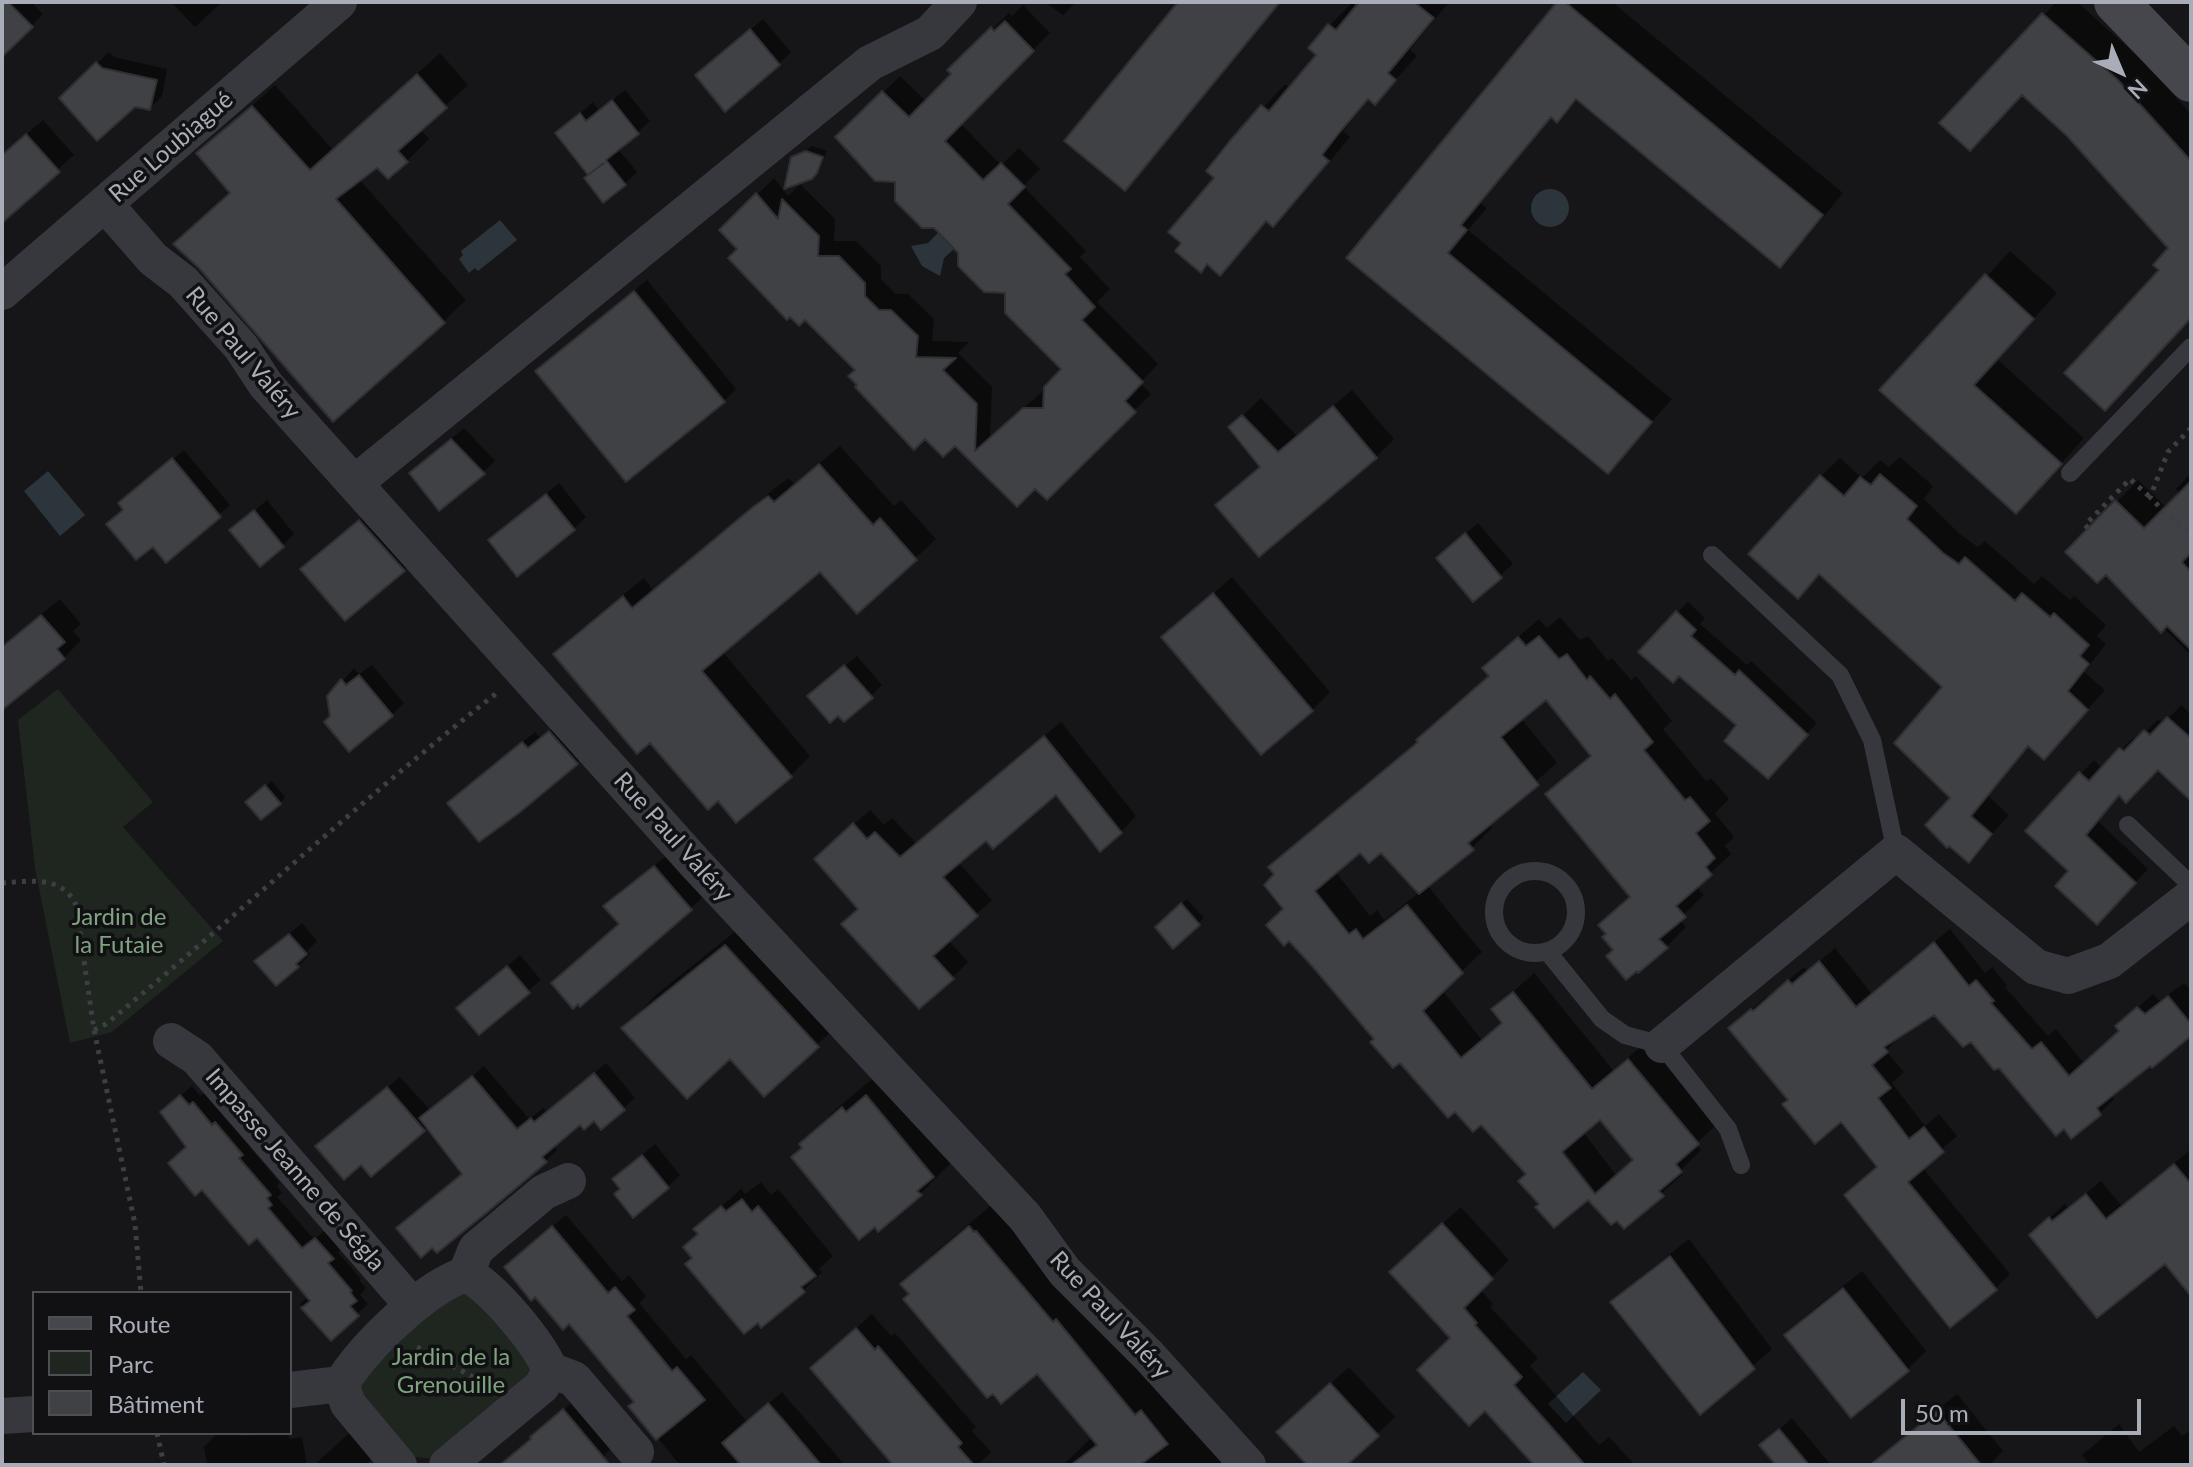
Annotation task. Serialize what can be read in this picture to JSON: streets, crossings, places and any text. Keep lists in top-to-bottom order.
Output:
{
  "streets": {
    "street": ["Rue Loubiagué", "Rue Paul Valéry", "Impasse Jeanne de Ségla"]
  },
  "crossings": [
    ["Rue Loubiagué", "Rue Paul Valéry"]
  ],
  "parks": ["Jardin de la Futaie", "Jardin de la Grenouille"],
  "legend": ["Route", "Parc", "Bâtiment"],
  "scale_bar": "50 m",
  "north": "bottom right"
}
